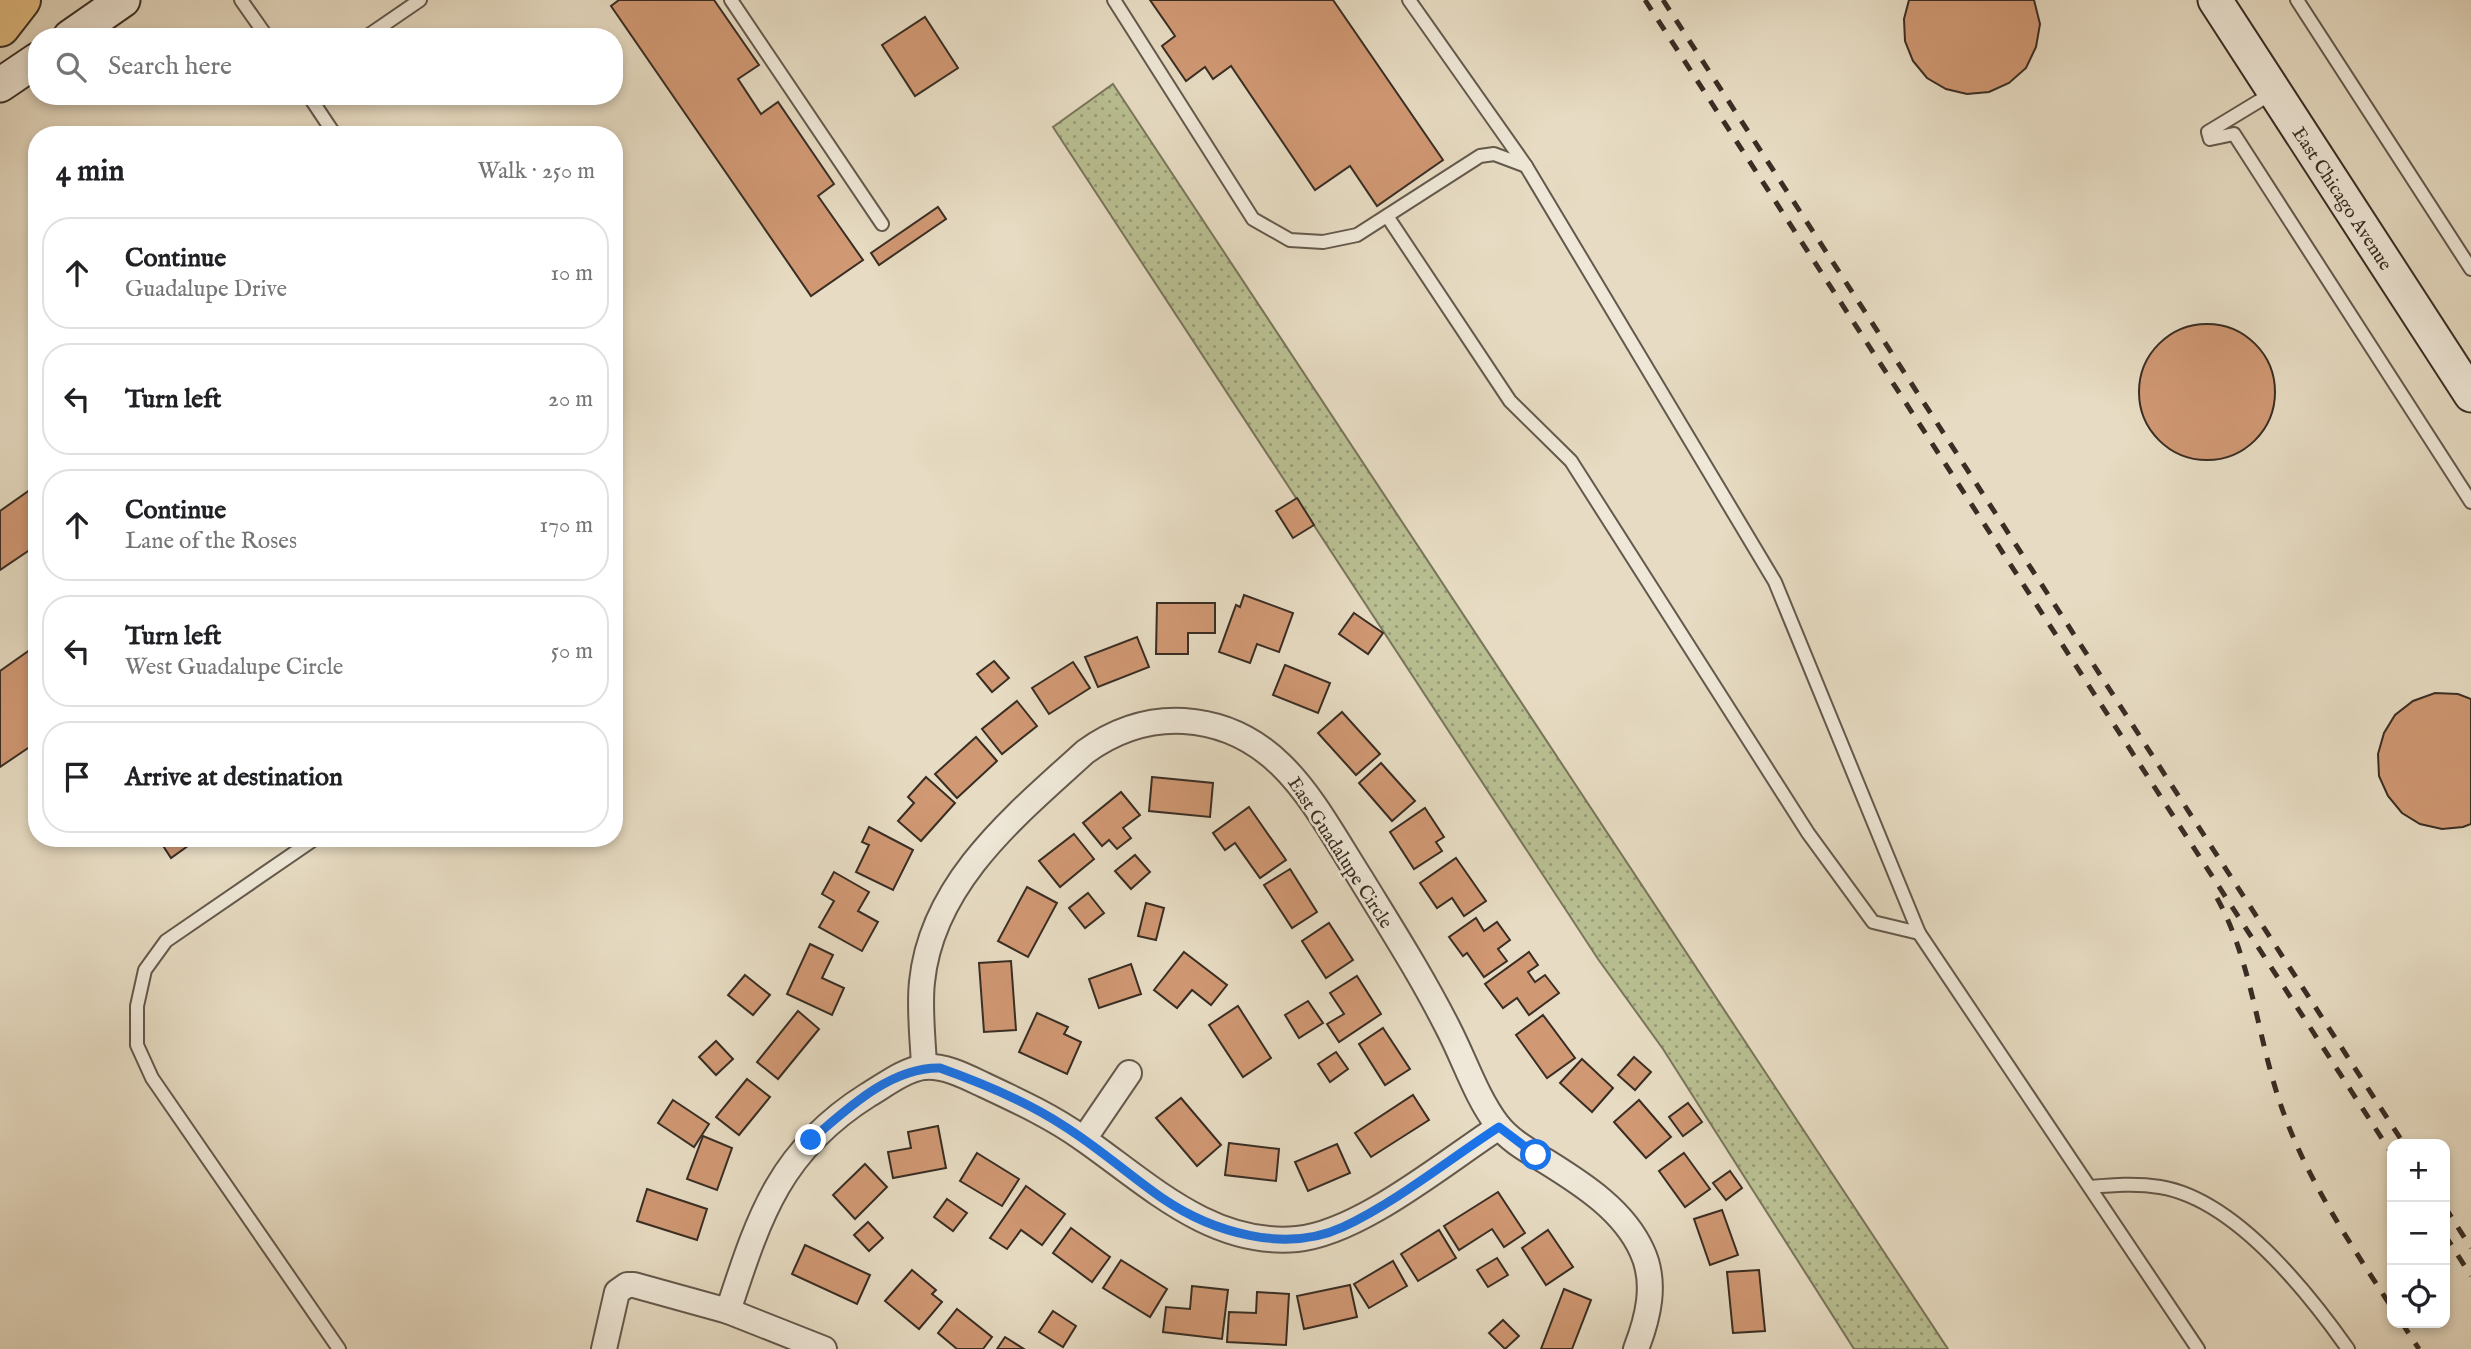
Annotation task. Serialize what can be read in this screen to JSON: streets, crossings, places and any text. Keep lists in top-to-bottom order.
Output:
{
  "streets": {
    "main road": ["East Chicago Avenue"],
    "street": ["East Guadalupe Circle"]
  },
  "page": {
    "search": "Search here",
    "heading": ["4 min", "Walk · 250 m"],
    "list": [
      ["Continue", "Guadalupe Drive", "10 m"],
      ["Turn left", "20 m"],
      ["Continue", "Lane of the Roses", "170 m"],
      ["Turn left", "West Guadalupe Circle", "50 m"],
      "Arrive at destination"
    ],
    "map_buttons": ["+", "−"]
  }
}
